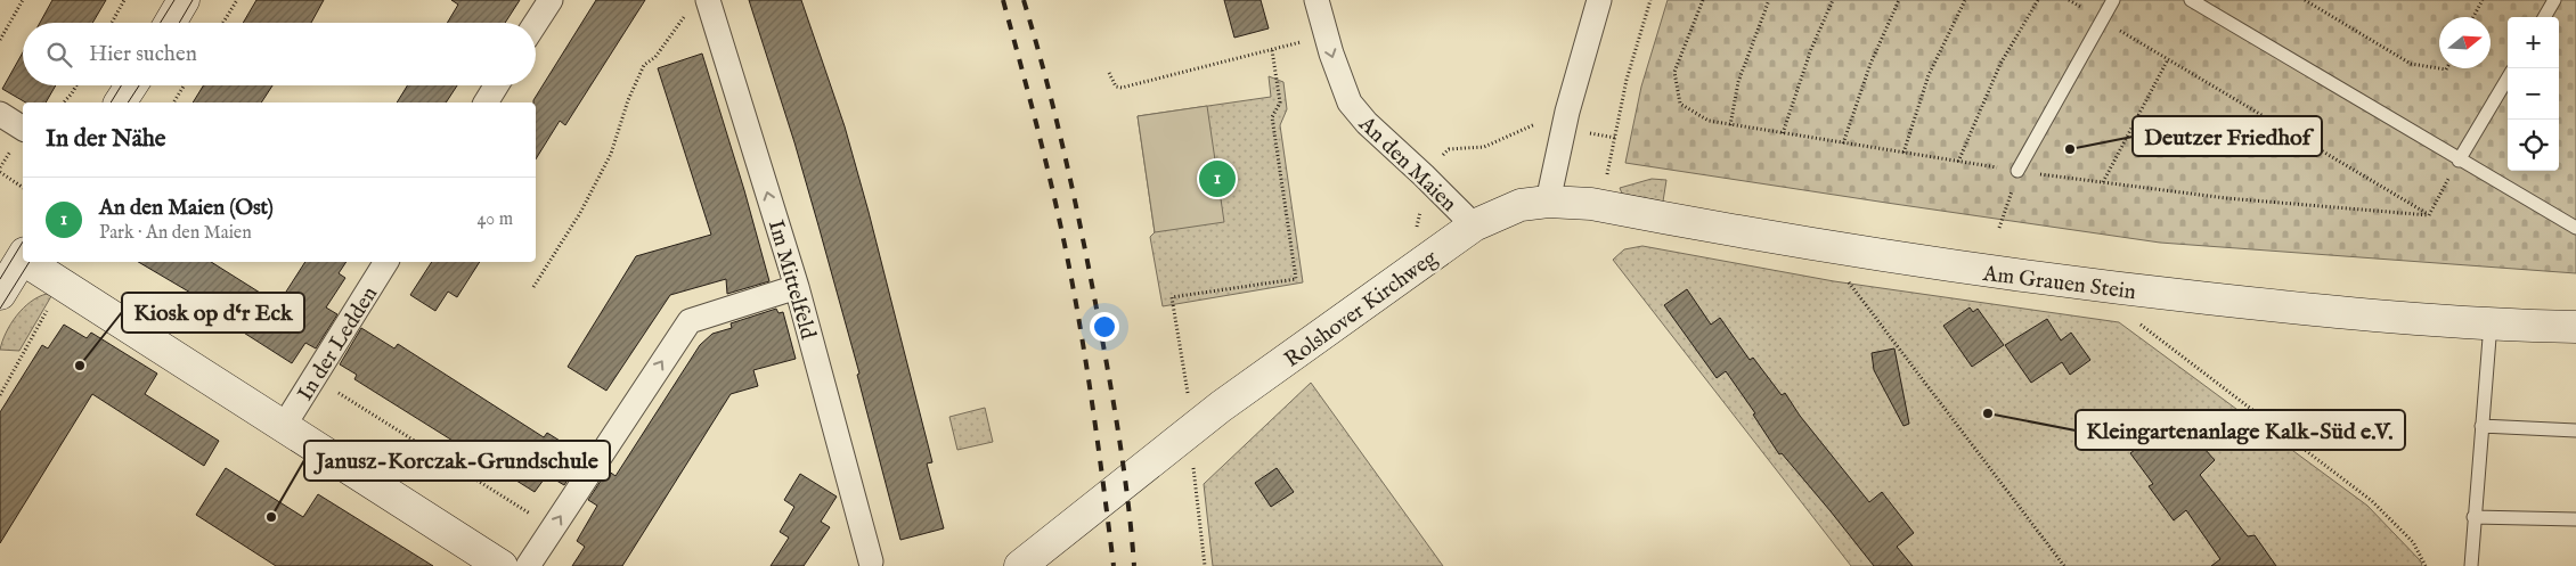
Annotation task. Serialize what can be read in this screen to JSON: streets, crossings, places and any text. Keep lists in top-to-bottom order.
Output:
{
  "streets": {
    "street": [
      "An den Maien",
      "Im Mittelfeld",
      "Am Grauen Stein",
      "Rolshover Kirchweg",
      "In der Ledden"
    ]
  },
  "crossings": [
    ["An den Maien", "Rolshover Kirchweg"],
    ["Am Grauen Stein", "Rolshover Kirchweg"]
  ],
  "one_way": ["An den Maien", "Im Mittelfeld"],
  "places": [
    "Deutzer Friedhof",
    "Kiosk op d‘r Eck",
    "Kleingartenanlage Kalk-Süd e.V.",
    "Janusz-Korczak-Grundschule"
  ],
  "north": "right",
  "page": {
    "map_buttons": ["+", "−"],
    "search": "Hier suchen",
    "heading": "In der Nähe",
    "pins": "1",
    "list": [
      {
        "mark": "1",
        "name": "An den Maien (Ost)",
        "note": "Park · An den Maien",
        "value": "40 m"
      }
    ]
  }
}
